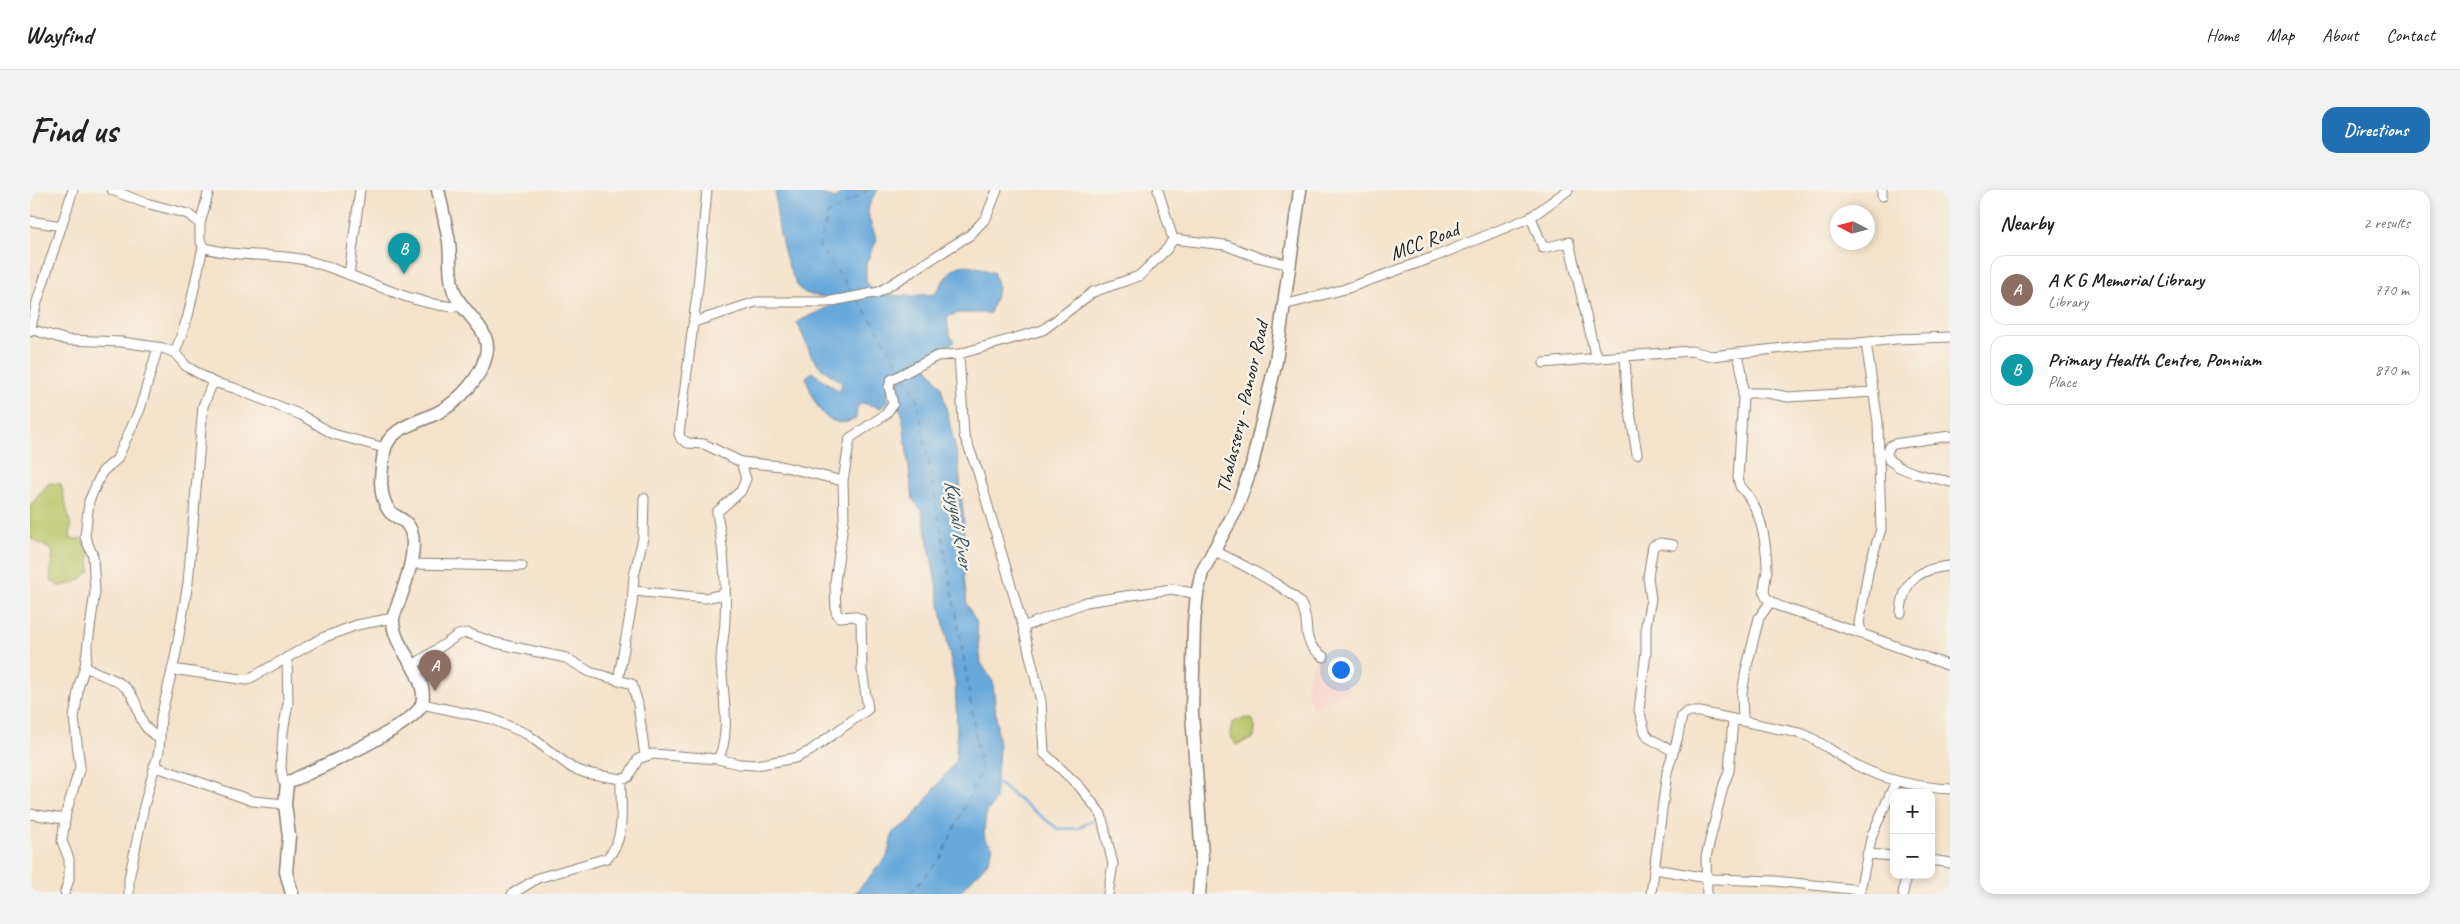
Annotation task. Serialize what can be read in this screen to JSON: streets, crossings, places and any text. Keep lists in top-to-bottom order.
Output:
{
  "streets": {
    "main road": ["Thalassery - Panoor Road"],
    "street": ["MCC Road"]
  },
  "crossings": [
    ["MCC Road", "Thalassery - Panoor Road"]
  ],
  "water": ["Kuyyali River"],
  "north": "left",
  "page": {
    "header": "Wayfind",
    "nav": [
      "Home",
      "Map",
      "About",
      "Contact"
    ],
    "buttons": "Directions",
    "title": "Find us",
    "heading": ["Nearby", "2 results"],
    "pins": ["B", "A"],
    "list": [
      {
        "mark": "A",
        "name": "A K G Memorial Library",
        "note": "Library",
        "value": "770 m"
      },
      {
        "mark": "B",
        "name": "Primary Health Centre, Ponniam",
        "note": "Place",
        "value": "870 m"
      }
    ],
    "map_buttons": ["+", "−"]
  }
}
